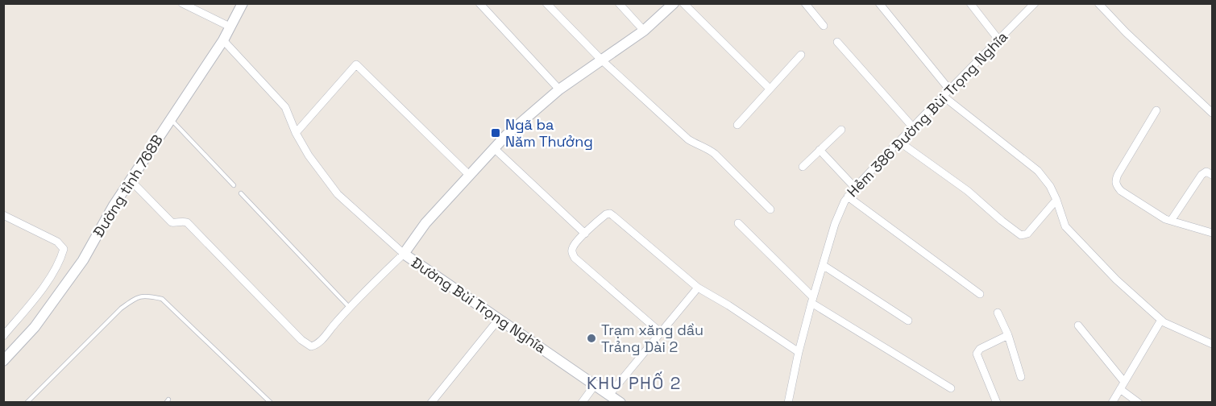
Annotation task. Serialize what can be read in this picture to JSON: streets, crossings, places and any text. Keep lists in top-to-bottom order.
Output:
{
  "streets": {
    "street": ["Hẻm 386 Đường Bùi Trọng Nghĩa", "Đường tỉnh 768B", "Đường Bùi Trọng Nghĩa"]
  },
  "districts": ["KHU PHỐ 2"],
  "places": {
    "transit": ["Ngã ba Năm Thưởng"],
    "other": ["Trạm xăng dầu Trảng Dài 2"]
  }
}
